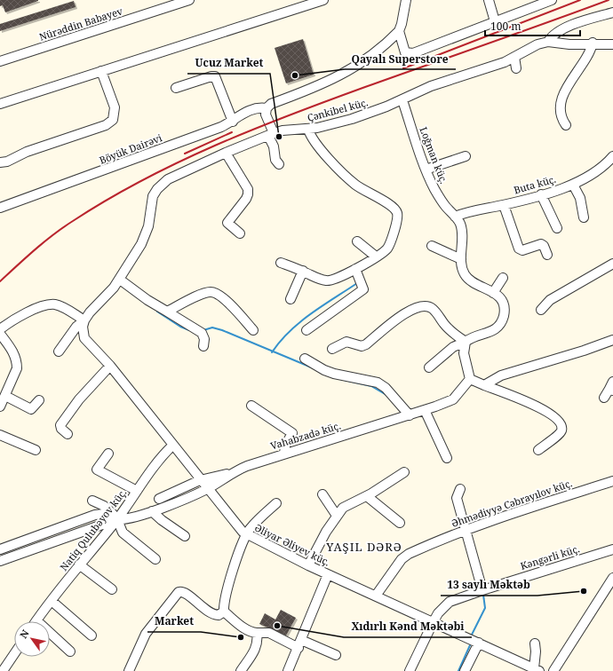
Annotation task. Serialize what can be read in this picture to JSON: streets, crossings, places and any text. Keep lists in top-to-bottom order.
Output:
{
  "streets": {
    "street": [
      "Nürəddin Babayev",
      "Çənkibel küç.",
      "Böyük Dairəvi",
      "Loğman küç.",
      "Buta küç.",
      "Vahabzadə küç.",
      "Əhmədiyyə Cəbrayılov küç.",
      "Natiq Qulubəyov küç.",
      "Əliyar Əliyev küç.",
      "Kəngərli küç."
    ]
  },
  "crossings": [
    ["Çənkibel küç.", "Loğman küç."],
    ["Çənkibel küç.", "Əliyar Əliyev küç."],
    ["Loğman küç.", "Buta küç."],
    ["Vahabzadə küç.", "Natiq Qulubəyov küç."],
    ["Vahabzadə küç.", "Əliyar Əliyev küç."],
    ["Əhmədiyyə Cəbrayılov küç.", "Əliyar Əliyev küç."],
    ["Natiq Qulubəyov küç.", "Əliyar Əliyev küç."],
    ["Əliyar Əliyev küç.", "Kəngərli küç."]
  ],
  "districts": ["YAŞIL DƏRƏ"],
  "places": [
    "Qayalı Superstore",
    "Ucuz Market",
    "13 saylı Məktəb",
    "Xıdırlı Kənd Məktəbi",
    "Market"
  ],
  "scale_bar": "100 m",
  "north": "top left"
}
